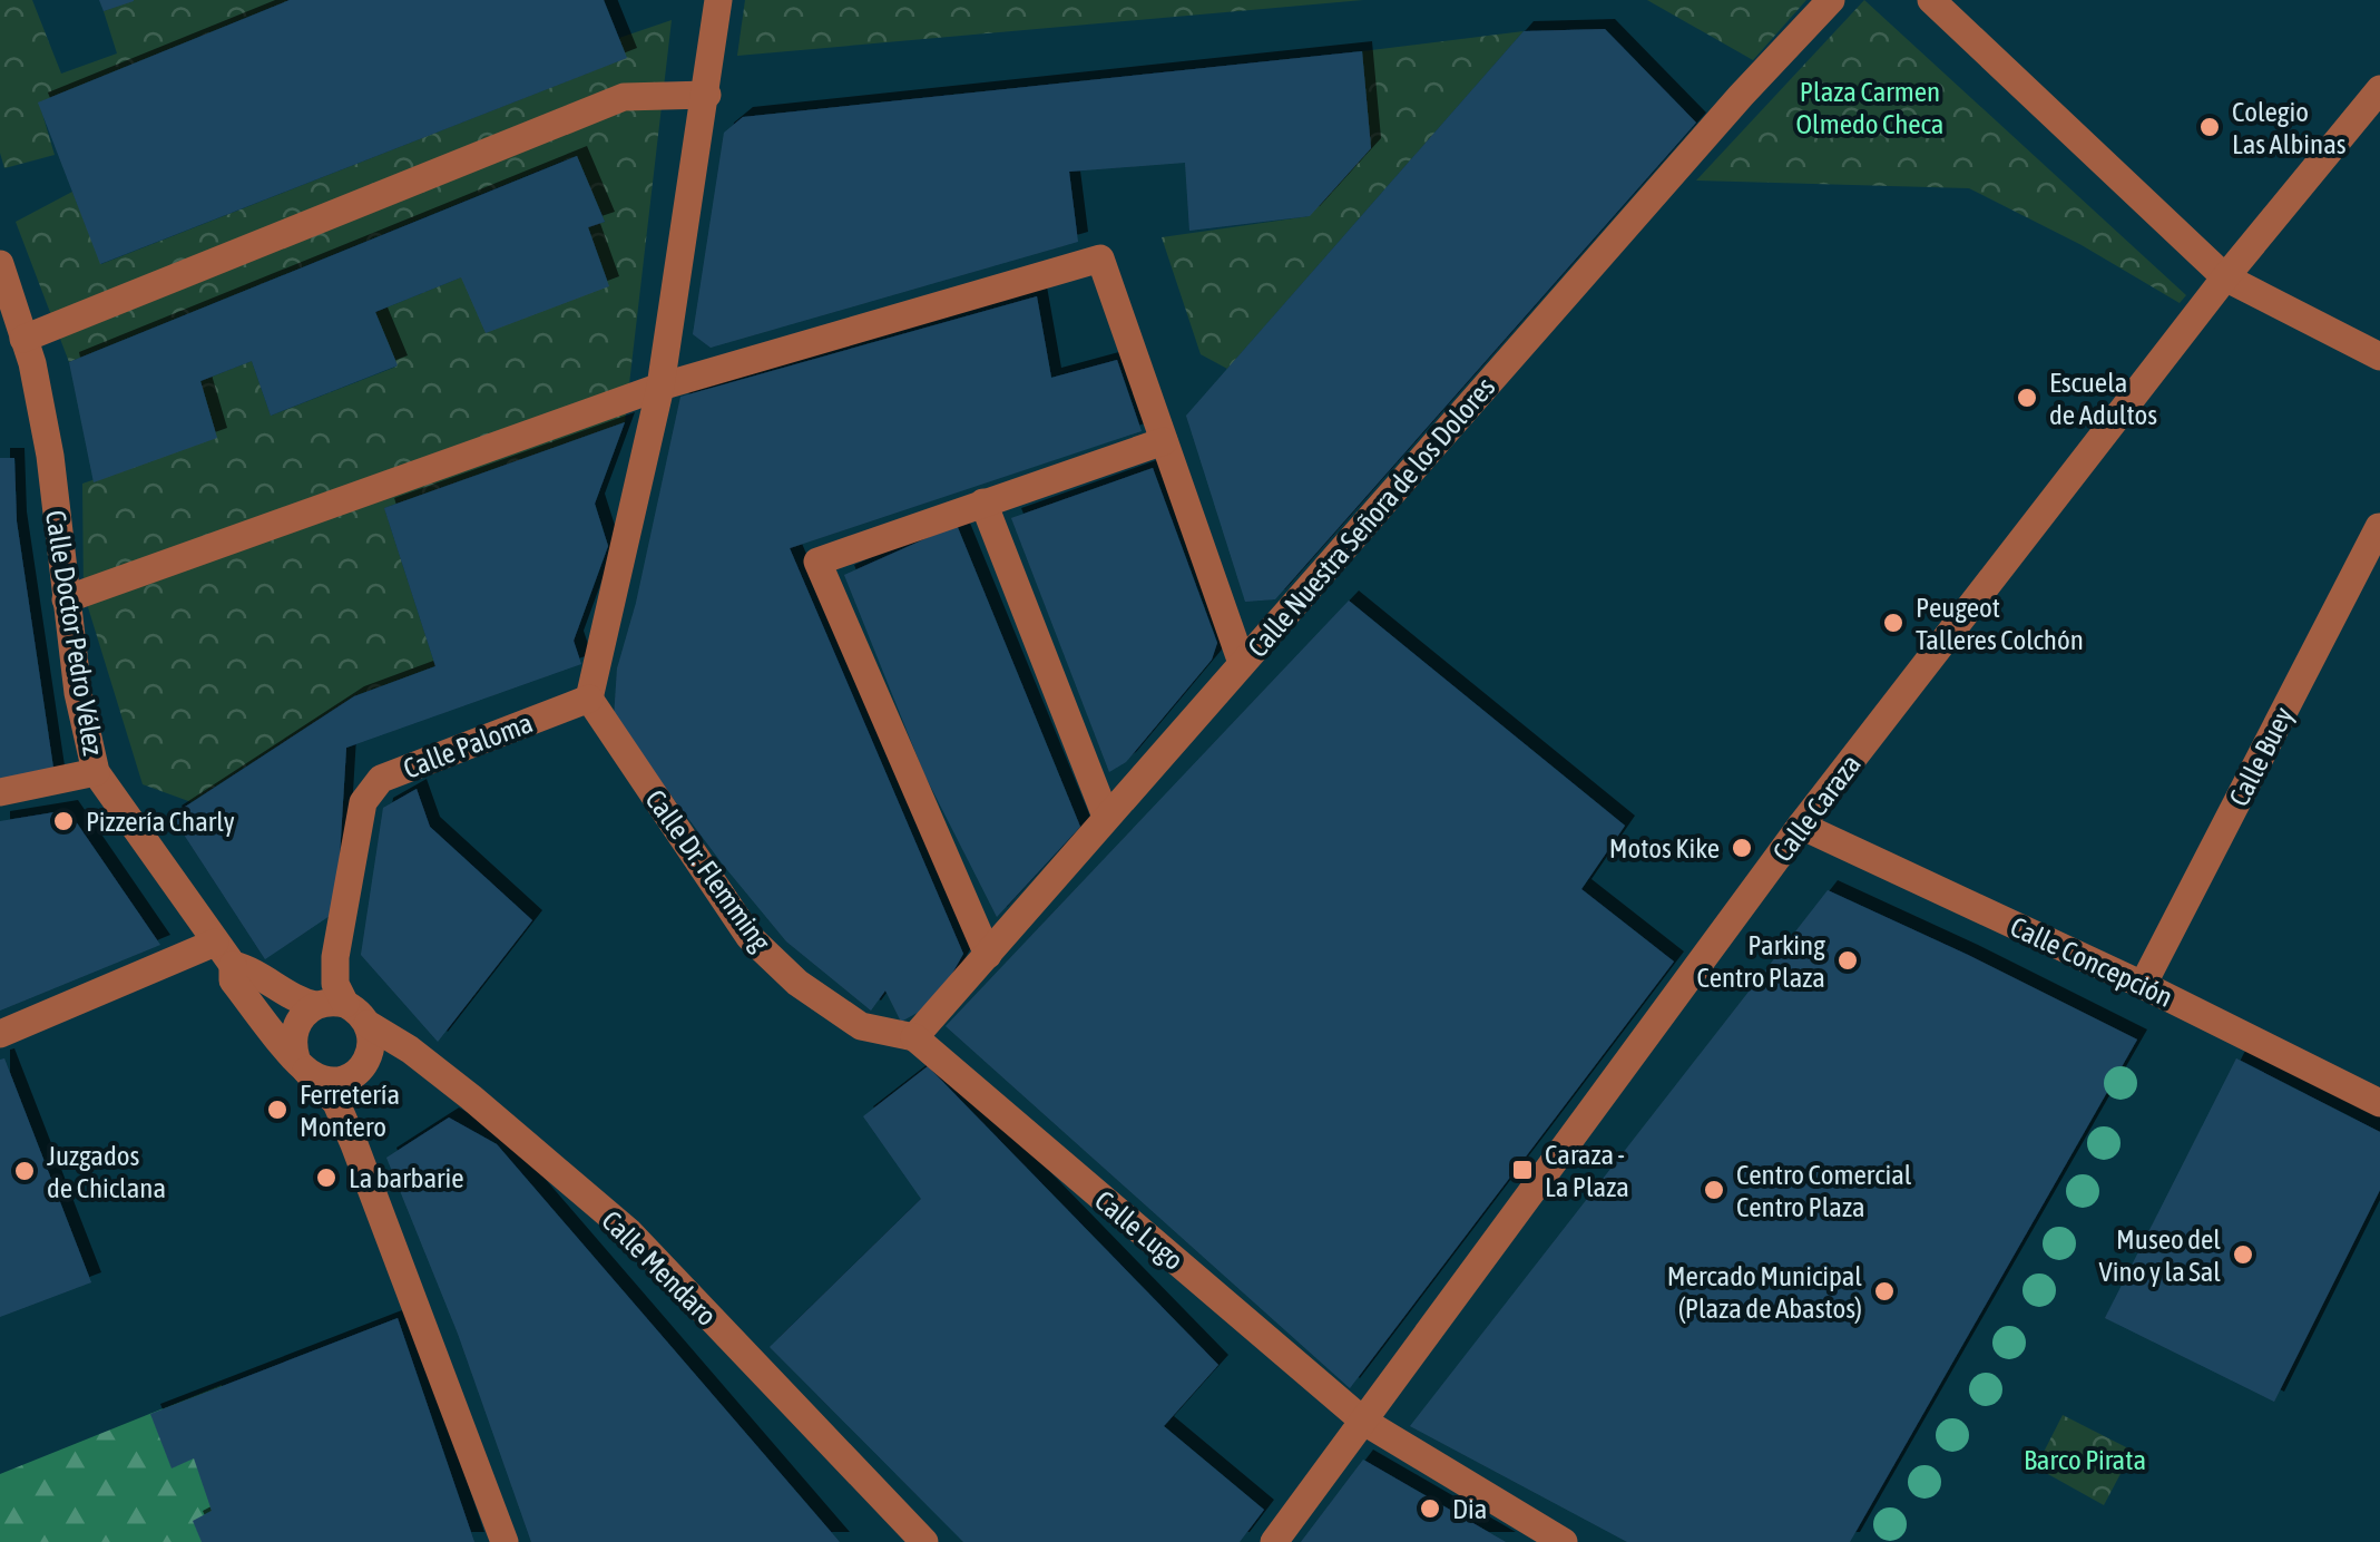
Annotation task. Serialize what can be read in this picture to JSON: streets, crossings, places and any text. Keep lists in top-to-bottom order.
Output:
{
  "streets": {
    "street": [
      "Calle Nuestra Señora de los Dolores",
      "Calle Doctor Pedro Vélez",
      "Calle Paloma",
      "Calle Buey",
      "Calle Caraza",
      "Calle Dr. Flemming",
      "Calle Concepción",
      "Calle Lugo",
      "Calle Mendaro"
    ]
  },
  "crossings": [
    ["Calle Nuestra Señora de los Dolores", "Calle Dr. Flemming"],
    ["Calle Nuestra Señora de los Dolores", "Calle Lugo"],
    ["Calle Doctor Pedro Vélez", "Calle Paloma"],
    ["Calle Doctor Pedro Vélez", "Calle Mendaro"],
    ["Calle Paloma", "Calle Dr. Flemming"],
    ["Calle Paloma", "Calle Mendaro"],
    ["Calle Buey", "Calle Concepción"],
    ["Calle Caraza", "Calle Concepción"],
    ["Calle Caraza", "Calle Lugo"],
    ["Calle Dr. Flemming", "Calle Lugo"]
  ],
  "parks": ["Plaza Carmen Olmedo Checa", "Barco Pirata"],
  "places": {
    "other": [
      "Colegio Las Albinas",
      "Escuela de Adultos",
      "Peugeot Talleres Colchón",
      "Pizzería Charly",
      "Motos Kike",
      "Parking Centro Plaza",
      "Ferretería Montero",
      "Juzgados de Chiclana",
      "La barbarie",
      "Centro Comercial Centro Plaza",
      "Museo del Vino y la Sal",
      "Mercado Municipal (Plaza de Abastos)",
      "Dia"
    ],
    "transit": ["Caraza - La Plaza"]
  }
}
